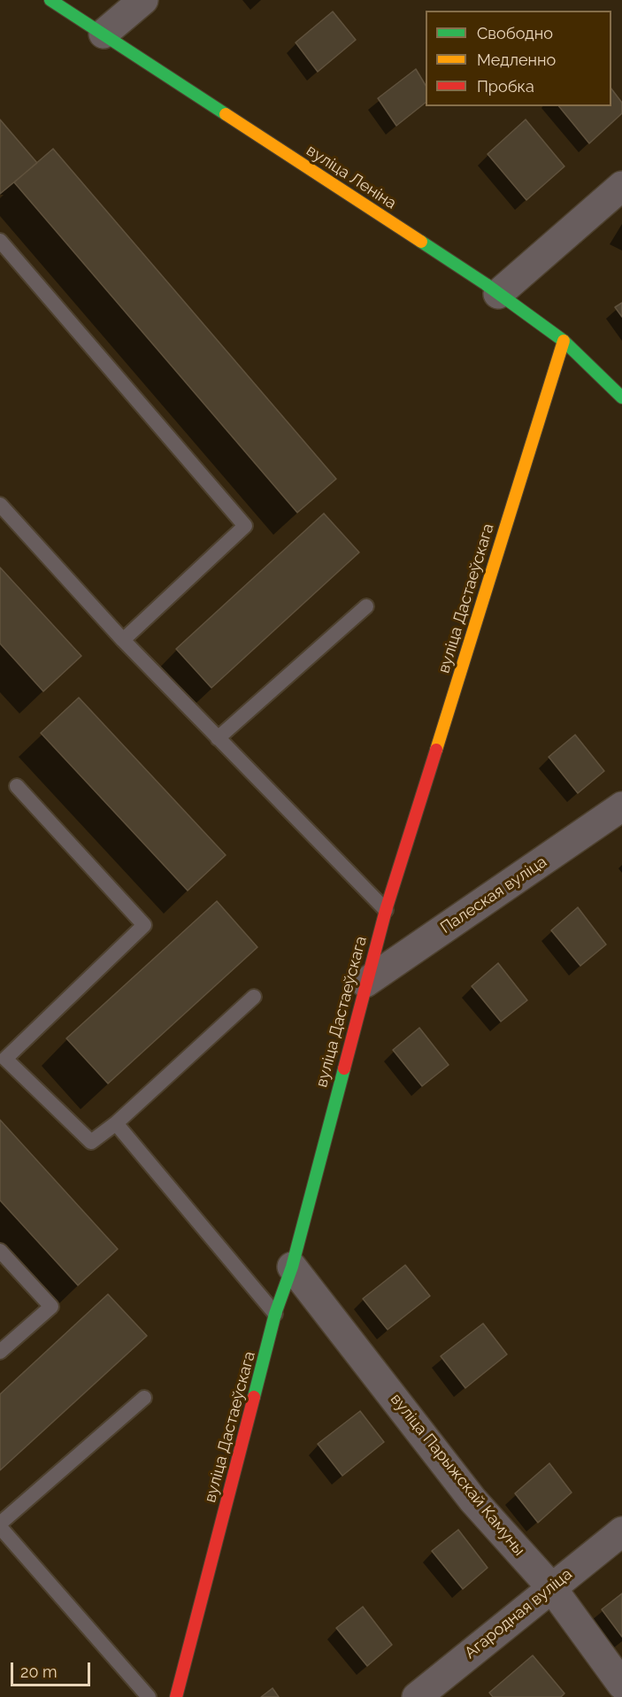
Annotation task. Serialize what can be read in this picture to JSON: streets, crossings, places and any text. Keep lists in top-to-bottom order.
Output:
{
  "streets": {
    "street": [
      "вуліца Леніна",
      "вуліца Дастаеўскага",
      "Палеская вуліца",
      "вуліца Парыжскай Камуны",
      "Агародная вуліца"
    ]
  },
  "crossings": [
    ["вуліца Леніна", "вуліца Дастаеўскага"],
    ["вуліца Дастаеўскага", "Палеская вуліца"],
    ["вуліца Дастаеўскага", "вуліца Парыжскай Камуны"],
    ["вуліца Парыжскай Камуны", "Агародная вуліца"]
  ],
  "legend": ["Свободно", "Медленно", "Пробка"],
  "scale_bar": "20 m"
}
